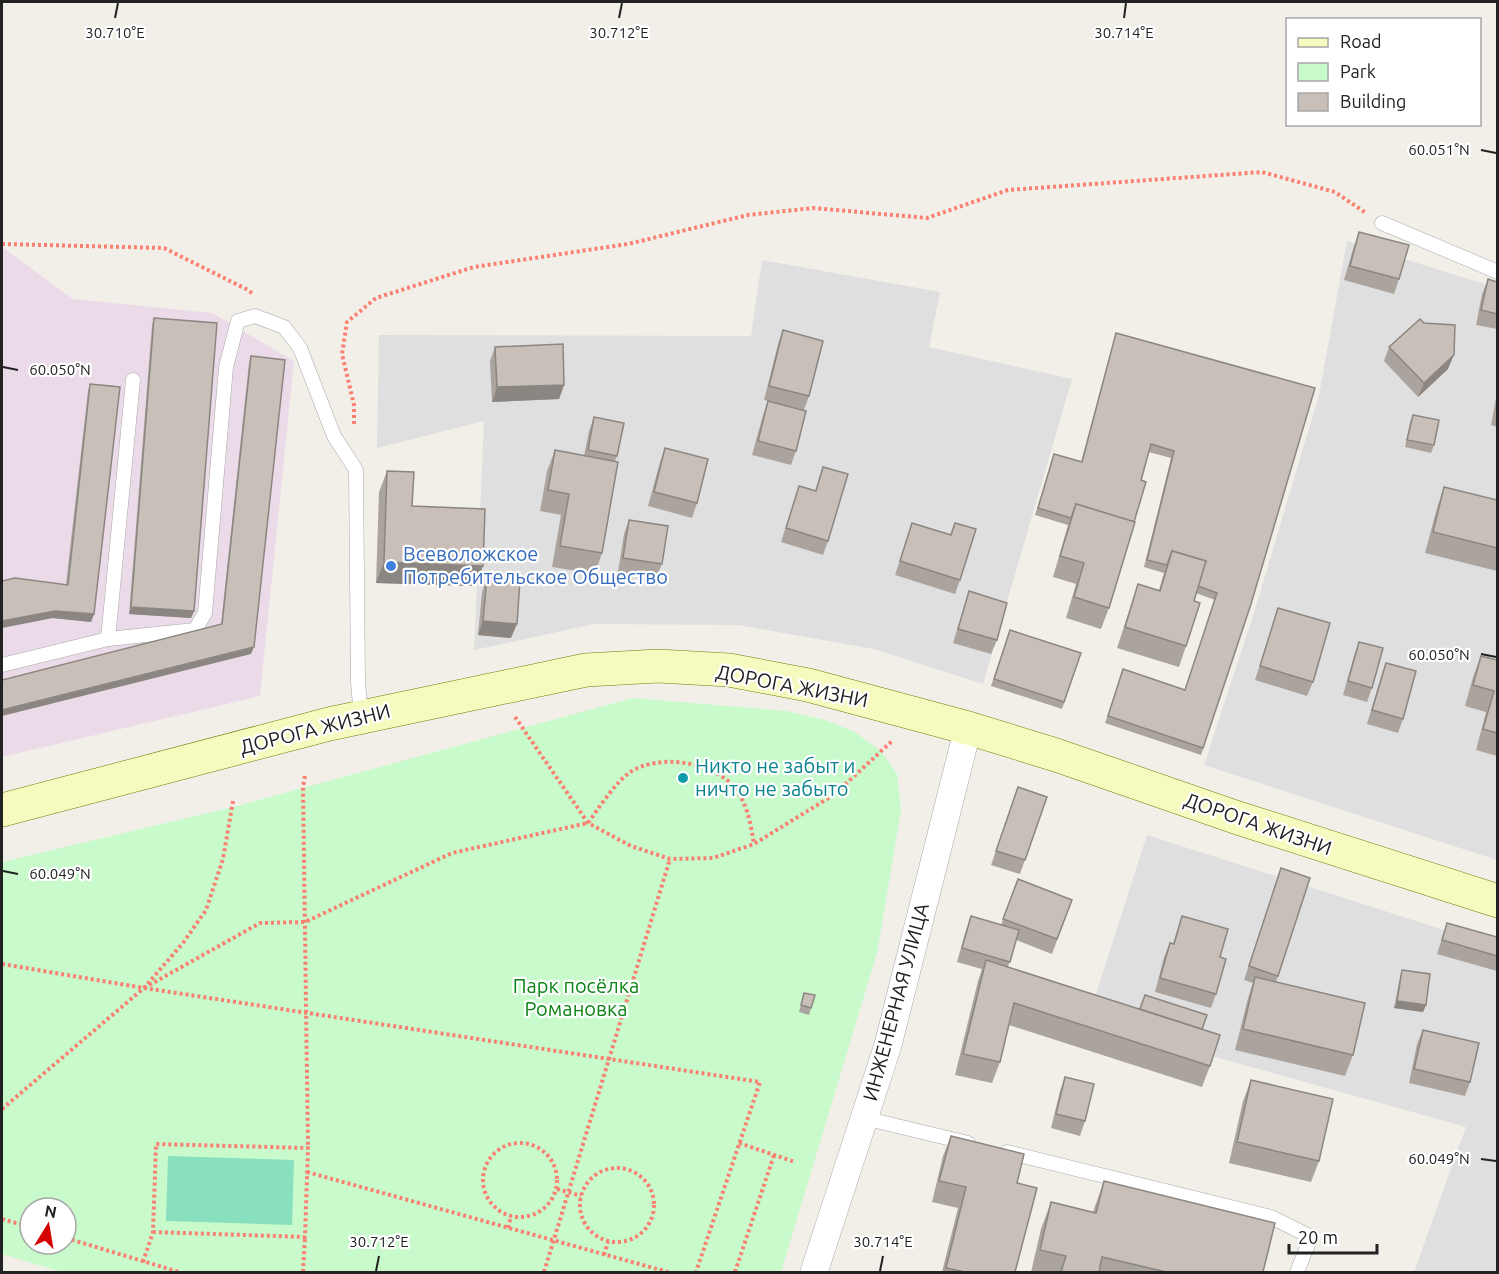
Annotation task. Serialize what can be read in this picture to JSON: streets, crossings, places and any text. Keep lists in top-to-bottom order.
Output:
{
  "streets": {
    "main road": ["ДОРОГА ЖИЗНИ"],
    "street": ["ИНЖЕНЕРНАЯ УЛИЦА"]
  },
  "crossings": [
    ["ДОРОГА ЖИЗНИ", "ИНЖЕНЕРНАЯ УЛИЦА"]
  ],
  "parks": ["Парк посёлка Романовка"],
  "places": ["Всеволожское Потребительское Общество", "Никто не забыт и ничто не забыто"],
  "legend": ["Road", "Park", "Building"],
  "scale_bar": "20 m",
  "north": "top",
  "coordinates": [
    "30.710°E",
    "30.712°E",
    "30.714°E",
    "60.051°N",
    "60.050°N",
    "60.049°N"
  ]
}
